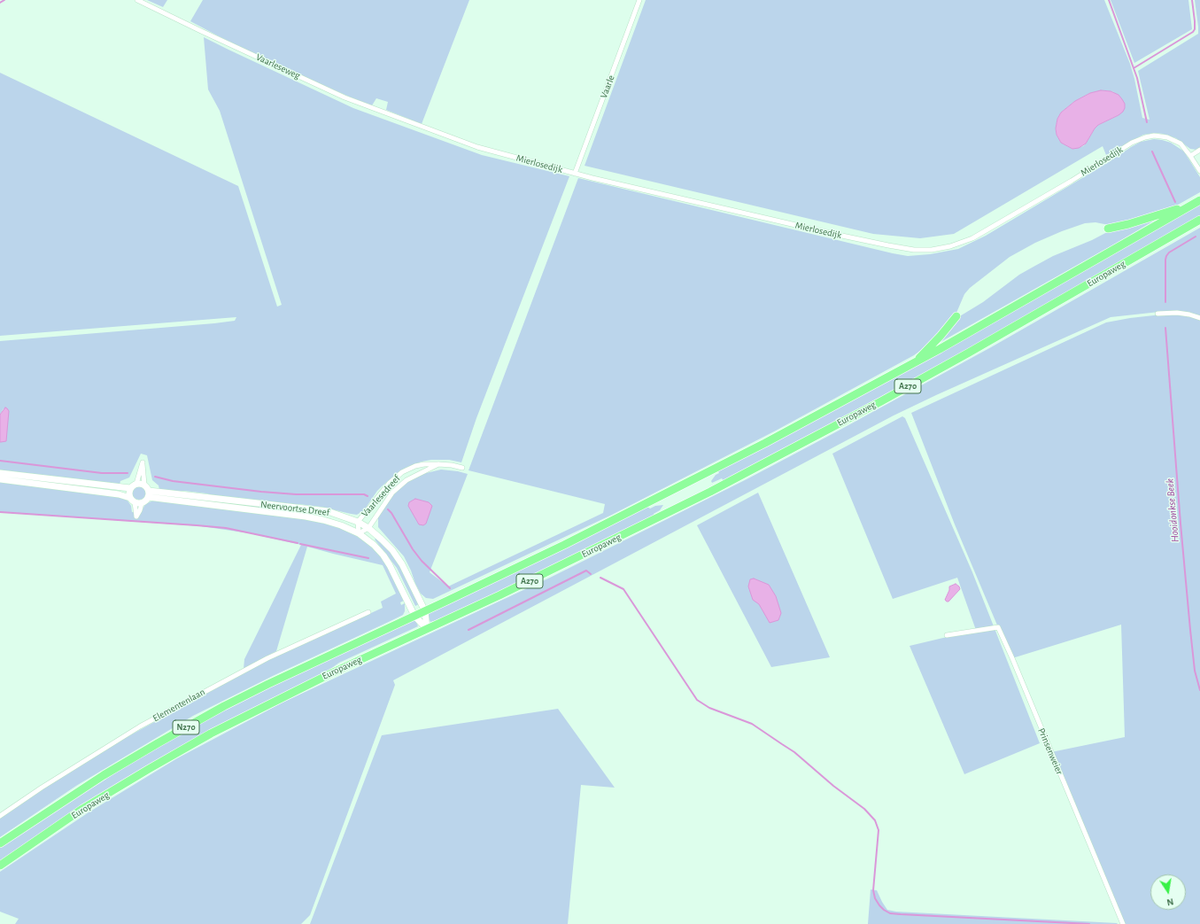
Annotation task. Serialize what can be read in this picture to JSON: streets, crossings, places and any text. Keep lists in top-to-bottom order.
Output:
{
  "streets": {
    "highway": ["Europaweg", "A270", "N270"],
    "street": [
      "Vaarleseweg",
      "Vaarle",
      "Mierlosedijk",
      "Vaarlesedreef",
      "Neervoortse Dreef",
      "Elementenlaan",
      "Prinsenweier"
    ]
  },
  "crossings": [
    ["Vaarleseweg", "Mierlosedijk"],
    ["Vaarle", "Mierlosedijk"],
    ["Europaweg", "A270"],
    ["Europaweg", "Neervoortse Dreef"],
    ["Vaarlesedreef", "Neervoortse Dreef"]
  ],
  "water": ["Hooidonkse Beek"],
  "north": "bottom"
}
